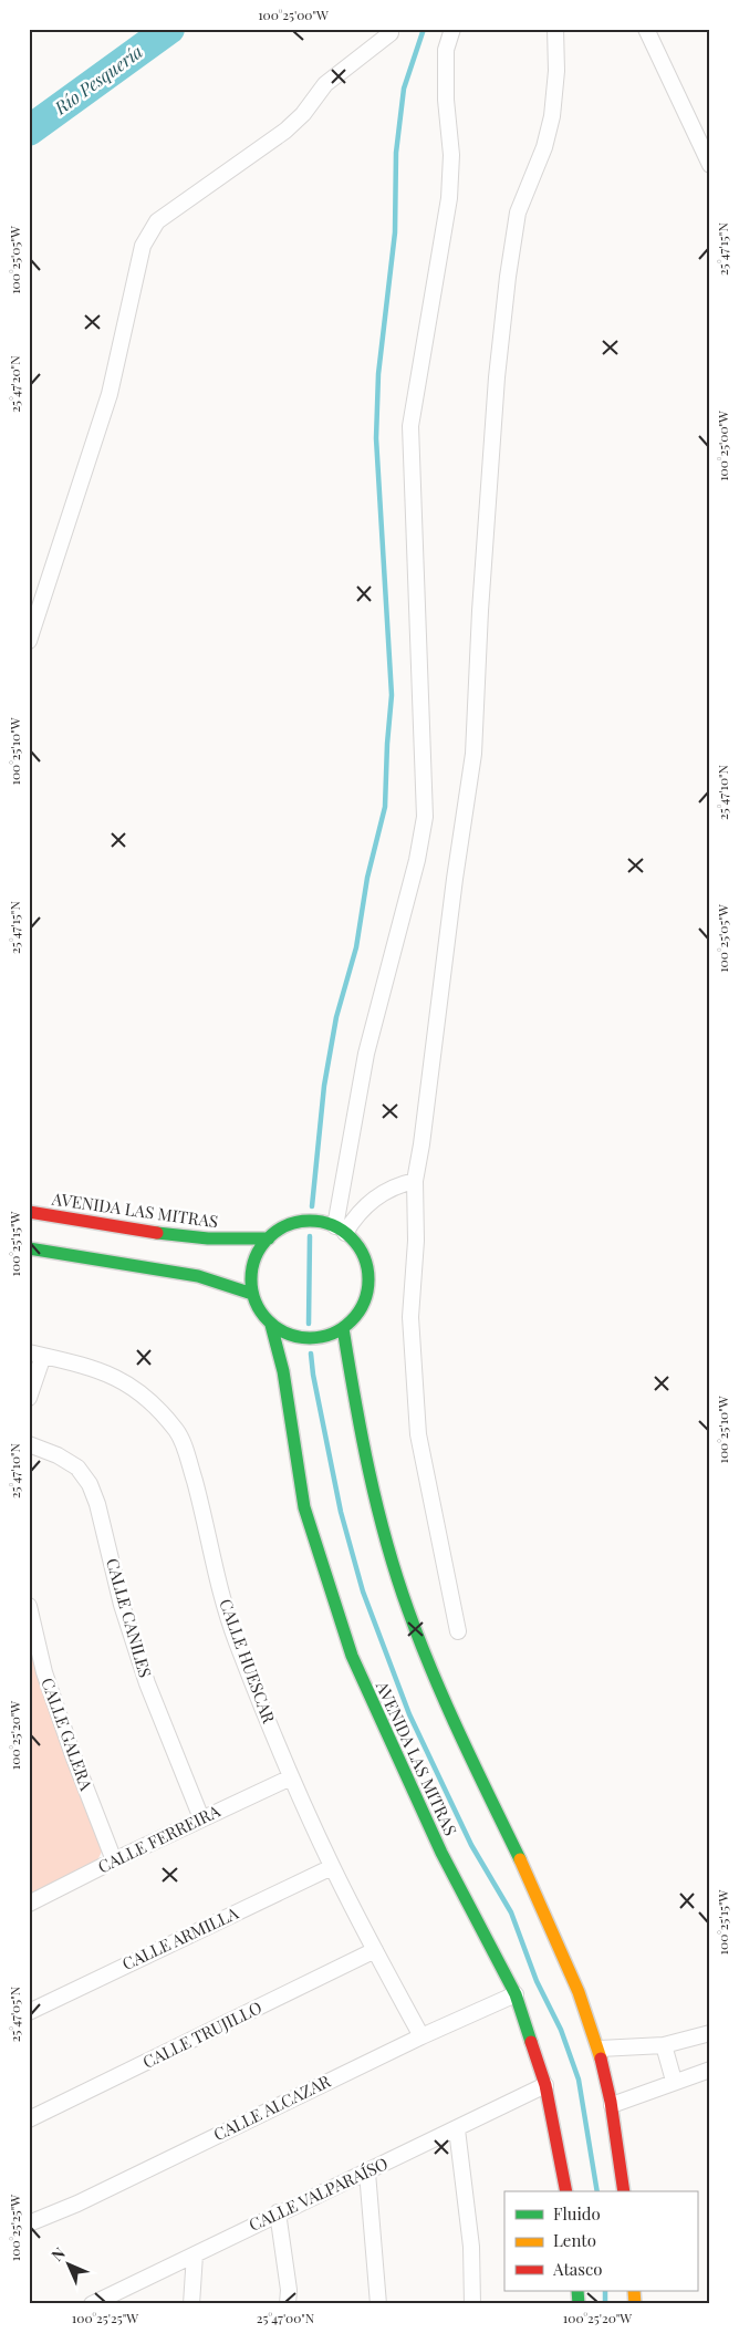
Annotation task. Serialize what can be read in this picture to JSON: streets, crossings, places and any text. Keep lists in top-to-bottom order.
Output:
{
  "streets": {
    "street": [
      "AVENIDA LAS MITRAS",
      "CALLE CANILES",
      "CALLE HUESCAR",
      "CALLE GALERA",
      "CALLE FERREIRA",
      "CALLE ARMILLA",
      "CALLE TRUJILLO",
      "CALLE ALCAZAR",
      "CALLE VALPARAÍSO"
    ]
  },
  "crossings": [
    ["AVENIDA LAS MITRAS", "CALLE ALCAZAR"],
    ["AVENIDA LAS MITRAS", "CALLE VALPARAÍSO"],
    ["CALLE CANILES", "CALLE FERREIRA"],
    ["CALLE HUESCAR", "CALLE FERREIRA"],
    ["CALLE HUESCAR", "CALLE ARMILLA"],
    ["CALLE HUESCAR", "CALLE TRUJILLO"],
    ["CALLE HUESCAR", "CALLE ALCAZAR"],
    ["CALLE GALERA", "CALLE FERREIRA"]
  ],
  "water": ["Río Pesquería"],
  "legend": ["Fluido", "Lento", "Atasco"],
  "north": "top left",
  "coordinates": [
    "100°25'00\"W",
    "25°47'15\"N",
    "100°25'05\"W",
    "25°47'20\"N",
    "100°25'10\"W",
    "25°47'10\"N",
    "100°25'15\"W",
    "100°25'20\"W",
    "25°47'05\"N",
    "100°25'25\"W",
    "25°47'00\"N"
  ]
}
